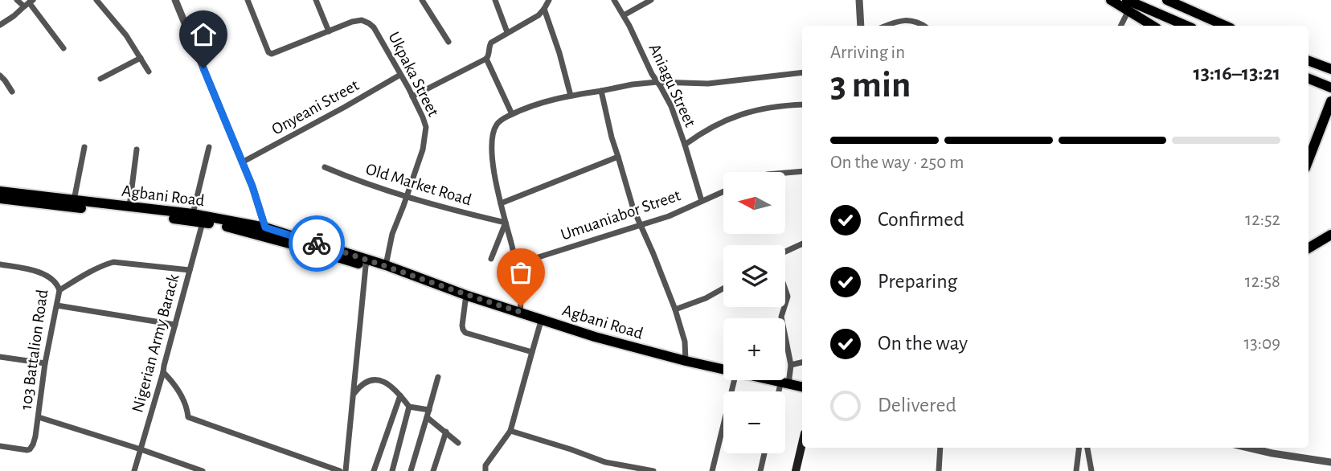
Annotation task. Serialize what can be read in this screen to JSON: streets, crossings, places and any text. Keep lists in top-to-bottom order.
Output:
{
  "streets": {
    "main road": ["Agbani Road"],
    "street": [
      "Ukpaka Street",
      "Aniagu Street",
      "Onyeani Street",
      "Old Market Road",
      "Umuaniabor Street",
      "Nigerian Army Barack",
      "103 Battalion Road"
    ]
  },
  "crossings": [
    ["Ukpaka Street", "Onyeani Street"],
    ["Ukpaka Street", "Old Market Road"],
    ["Ukpaka Street", "Agbani Road"],
    ["Aniagu Street", "Umuaniabor Street"],
    ["Agbani Road", "Nigerian Army Barack"]
  ],
  "north": "left",
  "page": {
    "heading": ["3 min", "Arriving in", "13:16–13:21"],
    "bar": "On the way · 250 m",
    "map_buttons": ["+", "−"],
    "list": [
      ["Confirmed", "12:52"],
      ["Preparing", "12:58"],
      ["On the way", "13:09"],
      "Delivered"
    ]
  }
}
